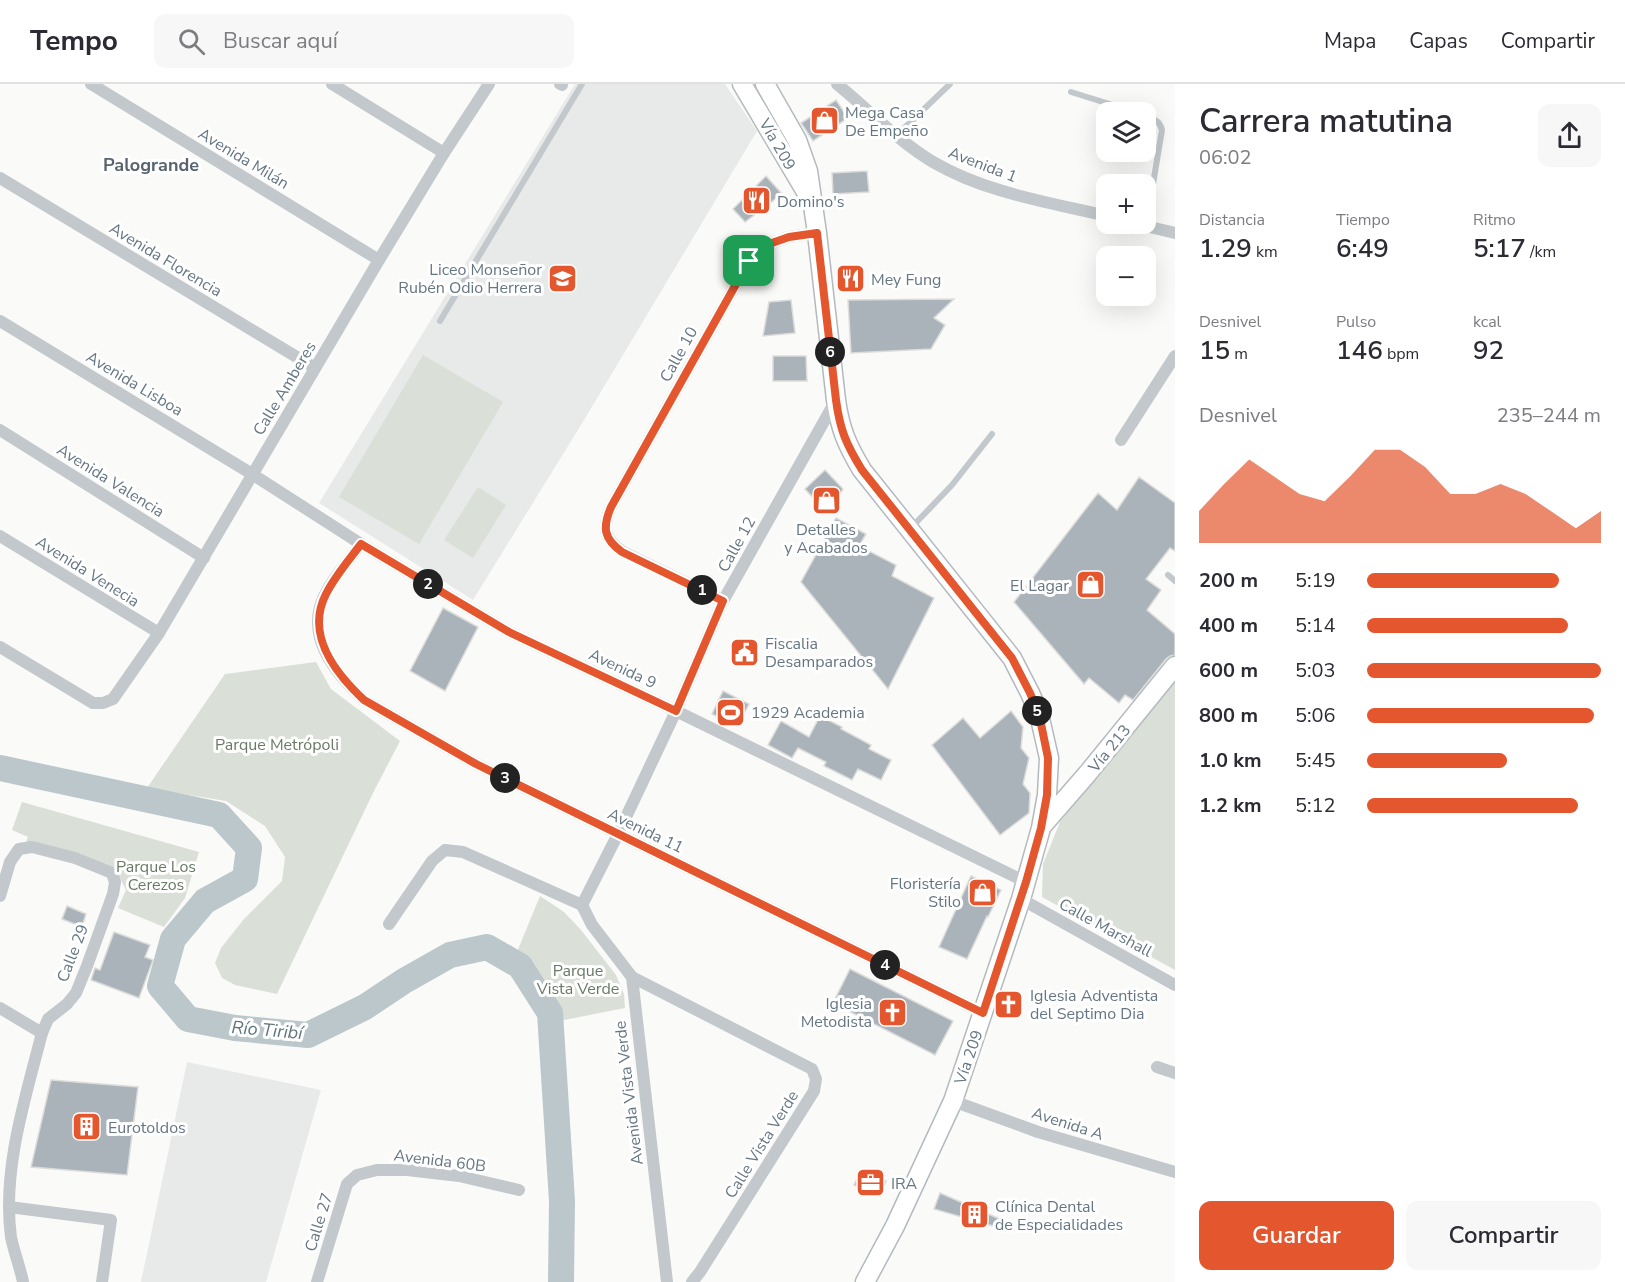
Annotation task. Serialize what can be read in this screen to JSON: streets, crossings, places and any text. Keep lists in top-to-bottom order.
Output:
{
  "streets": {
    "main road": ["Vía 209", "Vía 213"],
    "street": [
      "Avenida Milán",
      "Avenida 1",
      "Avenida Florencia",
      "Calle 10",
      "Avenida Lisboa",
      "Calle Amberes",
      "Avenida Valencia",
      "Calle 12",
      "Avenida Venecia",
      "Avenida 9",
      "Avenida 11",
      "Calle Marshall",
      "Calle 29",
      "Avenida Vista Verde",
      "Avenida A",
      "Calle Vista Verde",
      "Avenida 60B",
      "Calle 27"
    ]
  },
  "crossings": [
    ["Vía 209", "Calle 10"],
    ["Vía 209", "Calle 12"],
    ["Vía 209", "Avenida 9"],
    ["Vía 209", "Vía 213"],
    ["Vía 209", "Avenida 11"],
    ["Vía 209", "Calle Marshall"],
    ["Vía 209", "Avenida A"],
    ["Avenida Milán", "Calle Amberes"],
    ["Avenida Florencia", "Calle Amberes"],
    ["Calle 10", "Calle 12"],
    ["Avenida Lisboa", "Calle Amberes"],
    ["Avenida Lisboa", "Avenida 9"],
    ["Calle Amberes", "Avenida Valencia"],
    ["Calle Amberes", "Avenida Venecia"],
    ["Calle Amberes", "Avenida 9"],
    ["Calle 12", "Avenida 9"],
    ["Calle 12", "Avenida 11"],
    ["Avenida 9", "Avenida 11"],
    ["Avenida 9", "Calle Marshall"],
    ["Avenida Vista Verde", "Calle Vista Verde"],
    ["Avenida 60B", "Calle 27"]
  ],
  "districts": ["Palogrande"],
  "water": ["Río Tiribí"],
  "parks": ["Parque Metrópoli", "Parque Los Cerezos", "Parque Vista Verde"],
  "places": {
    "shop": [
      "Mega Casa De Empeño",
      "Detalles y Acabados",
      "El Lagar",
      "Floristería Stilo"
    ],
    "restaurant": ["Domino's", "Mey Fung"],
    "school or university": ["Liceo Monseñor Rubén Odio Herrera"],
    "public building": ["Fiscalia Desamparados"],
    "sports": ["1929 Academia"],
    "church": ["Iglesia Adventista del Septimo Dia", "Iglesia Metodista"],
    "building": ["Eurotoldos", "Clínica Dental de Especialidades"],
    "office": ["IRA"]
  },
  "page": {
    "header": "Tempo",
    "search": "Buscar aquí",
    "nav": ["Mapa", "Capas", "Compartir"],
    "heading": ["Carrera matutina", "06:02"],
    "map_buttons": ["+", "−"],
    "stats": [
      ["Distancia", "1.29 km"],
      ["Tiempo", "6:49"],
      ["Ritmo", "5:17 /km"],
      ["Desnivel", "15 m"],
      ["Pulso", "146 bpm"],
      ["kcal", "92"]
    ],
    "pins": [
      "6",
      "2",
      "1",
      "5",
      "3",
      "4"
    ],
    "chart": ["Desnivel", "235–244 m"],
    "list": [
      {
        "name": "200 m",
        "note": "5:19"
      },
      {
        "name": "400 m",
        "note": "5:14"
      },
      {
        "name": "600 m",
        "note": "5:03"
      },
      {
        "name": "800 m",
        "note": "5:06"
      },
      {
        "name": "1.0 km",
        "note": "5:45"
      },
      {
        "name": "1.2 km",
        "note": "5:12"
      }
    ],
    "buttons": ["Guardar", "Compartir"]
  }
}
